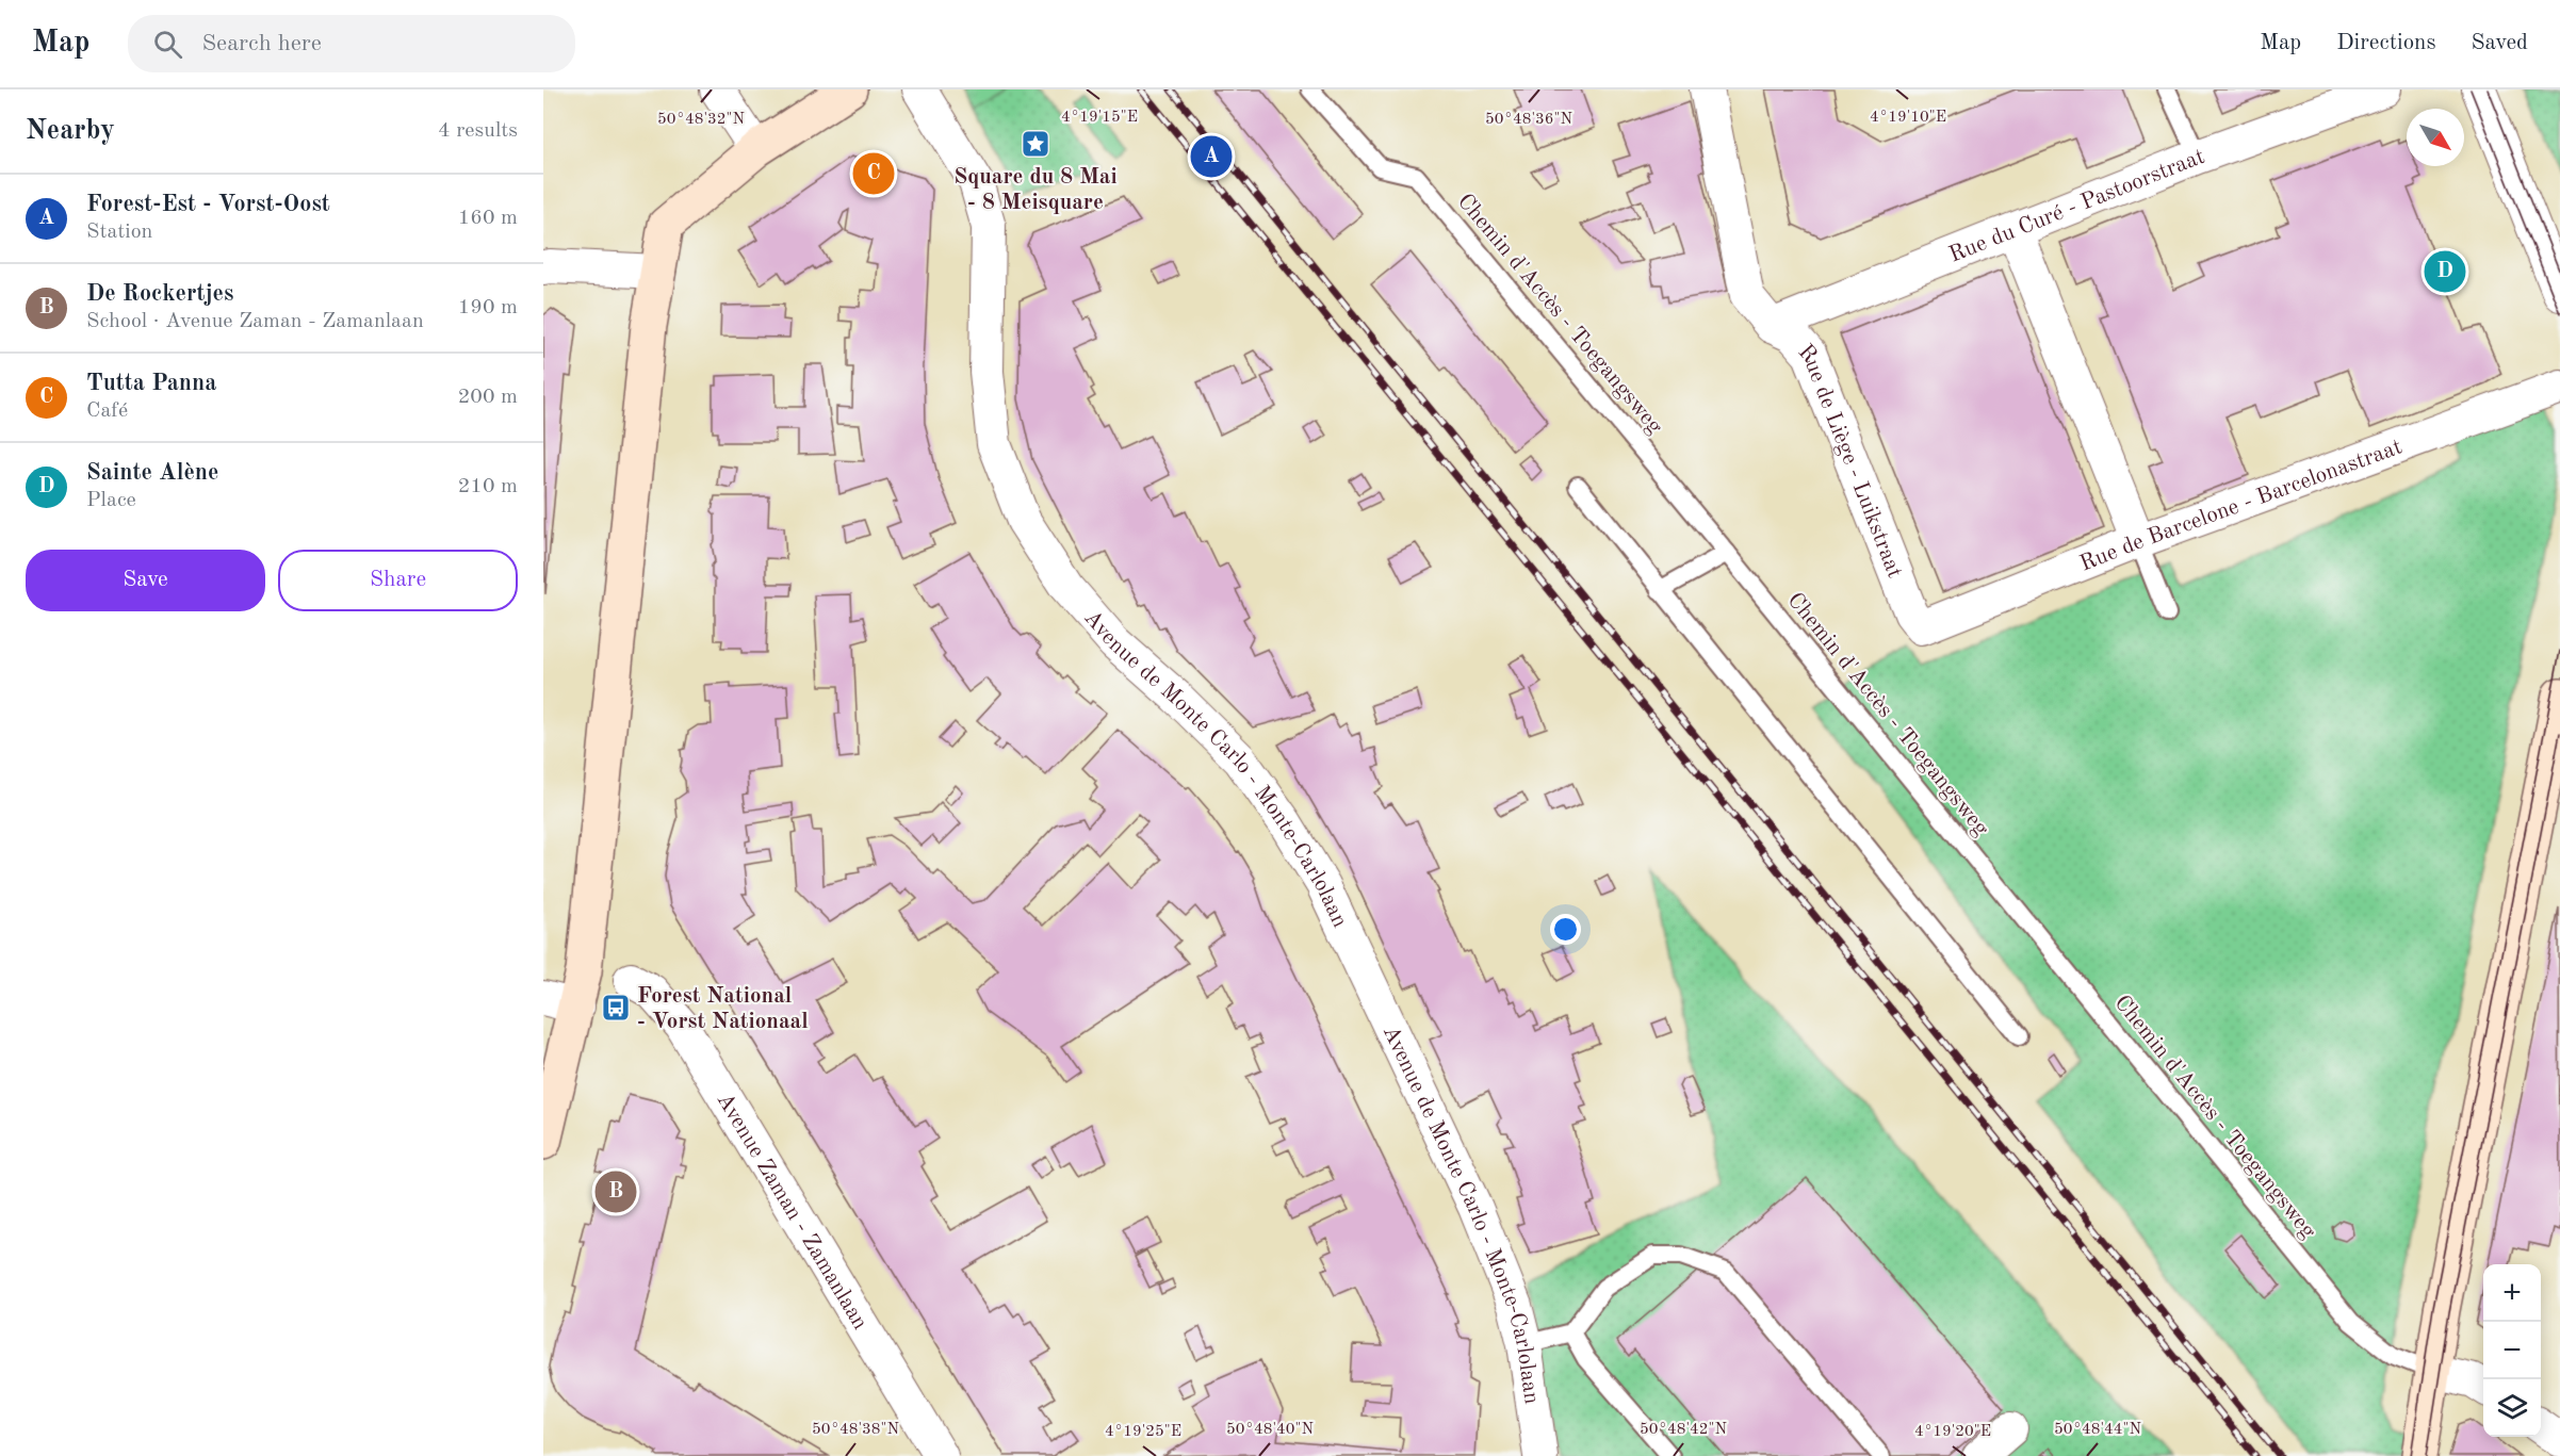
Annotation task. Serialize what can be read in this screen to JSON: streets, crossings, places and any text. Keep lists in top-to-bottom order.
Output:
{
  "streets": {
    "street": [
      "Rue du Curé - Pastoorstraat",
      "Rue de Liège - Luikstraat",
      "Rue de Barcelone - Barcelonastraat",
      "Avenue de Monte Carlo - Monte-Carlolaan",
      "Avenue Zaman - Zamanlaan"
    ],
    "lane": ["Chemin d'Accès - Toegangsweg"]
  },
  "crossings": [
    ["Rue du Curé - Pastoorstraat", "Rue de Liège - Luikstraat"],
    ["Rue de Liège - Luikstraat", "Rue de Barcelone - Barcelonastraat"]
  ],
  "places": {
    "place": ["Square du 8 Mai - 8 Meisquare"],
    "bus stop": ["Forest National - Vorst Nationaal"]
  },
  "north": "bottom right",
  "page": {
    "header": "Map",
    "search": "Search here",
    "nav": ["Map", "Directions", "Saved"],
    "heading": ["Nearby", "4 results"],
    "pins": [
      "A",
      "C",
      "D",
      "B"
    ],
    "list": [
      {
        "mark": "A",
        "name": "Forest-Est - Vorst-Oost",
        "note": "Station",
        "value": "160 m"
      },
      {
        "mark": "B",
        "name": "De Rockertjes",
        "note": "School · Avenue Zaman - Zamanlaan",
        "value": "190 m"
      },
      {
        "mark": "C",
        "name": "Tutta Panna",
        "note": "Café",
        "value": "200 m"
      },
      {
        "mark": "D",
        "name": "Sainte Alène",
        "note": "Place",
        "value": "210 m"
      }
    ],
    "buttons": ["Save", "Share"],
    "map_buttons": ["+", "−"]
  },
  "coordinates": [
    "4°19'15\"E",
    "4°19'10\"E",
    "50°48'32\"N",
    "50°48'36\"N",
    "50°48'38\"N",
    "50°48'40\"N",
    "50°48'42\"N",
    "50°48'44\"N",
    "4°19'25\"E",
    "4°19'20\"E"
  ]
}
